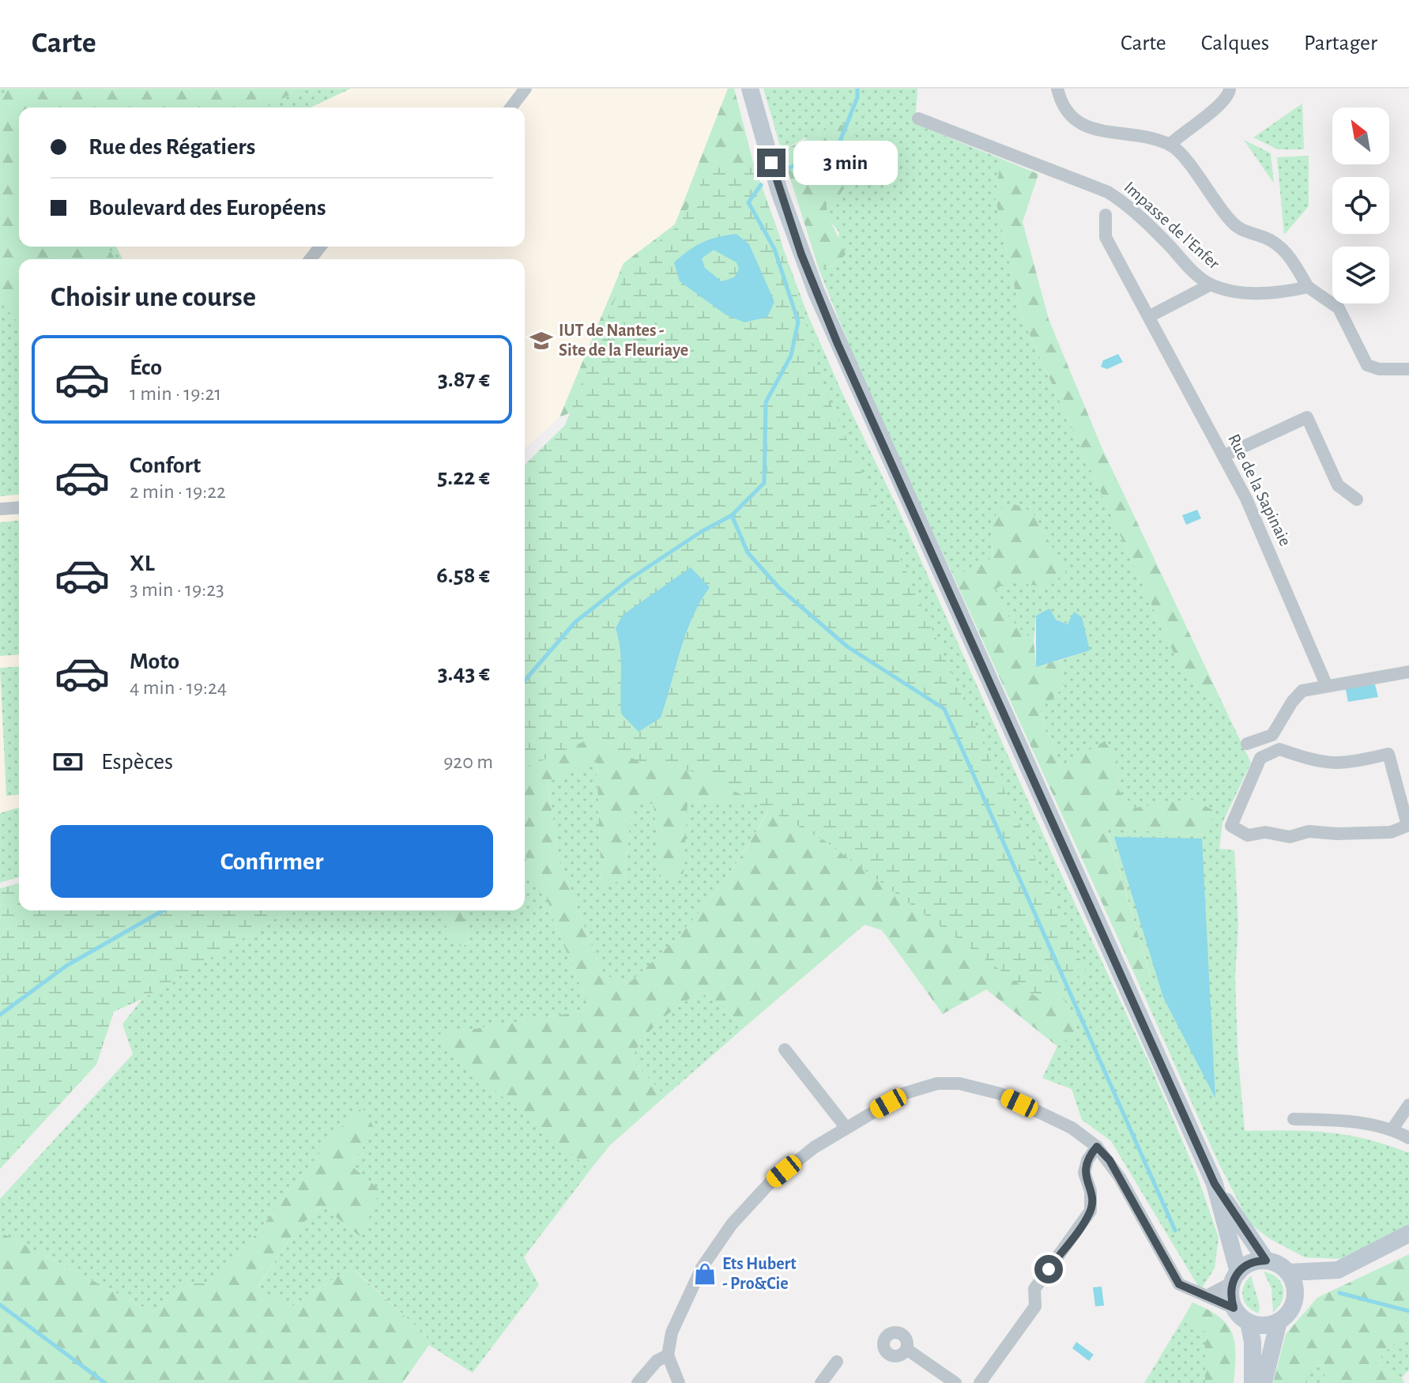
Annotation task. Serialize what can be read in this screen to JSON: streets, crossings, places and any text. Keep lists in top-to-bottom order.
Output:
{
  "streets": {
    "street": ["Impasse de l'Enfer", "Rue de la Sapinaie"]
  },
  "places": {
    "school or university": ["IUT de Nantes - Site de la Fleuriaye"],
    "shop": ["Ets Hubert - Pro&Cie"]
  },
  "north": "top left",
  "page": {
    "header": "Carte",
    "nav": ["Carte", "Calques", "Partager"],
    "banner": ["Rue des Régatiers", "Boulevard des Européens"],
    "bubble": "3 min",
    "heading": "Choisir une course",
    "list": [
      {
        "name": "Éco",
        "note": "1 min · 19:21",
        "value": "3.87 €"
      },
      {
        "name": "Confort",
        "note": "2 min · 19:22",
        "value": "5.22 €"
      },
      {
        "name": "XL",
        "note": "3 min · 19:23",
        "value": "6.58 €"
      },
      {
        "name": "Moto",
        "note": "4 min · 19:24",
        "value": "3.43 €"
      }
    ],
    "pay": ["Espèces", "920 m"],
    "buttons": "Confirmer"
  }
}
